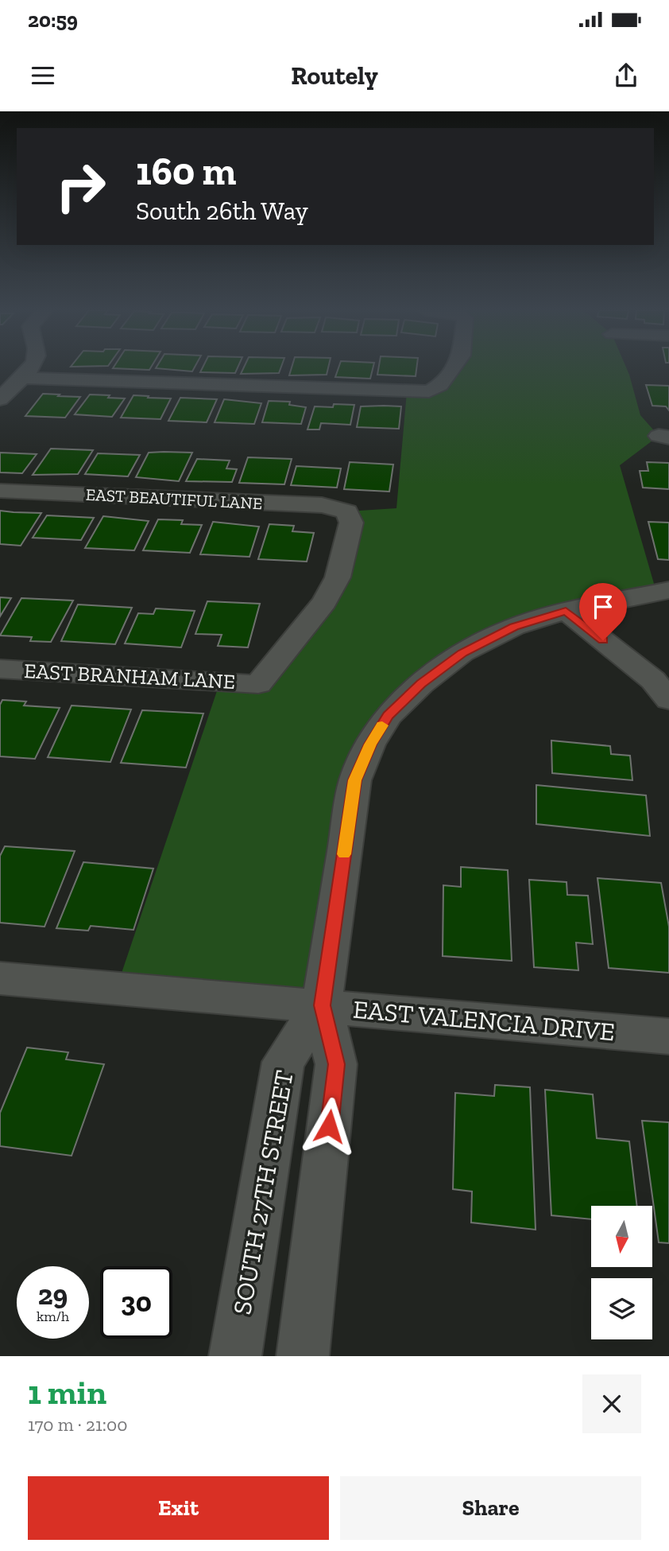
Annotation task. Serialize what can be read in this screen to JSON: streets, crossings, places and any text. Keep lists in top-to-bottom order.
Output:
{
  "streets": {
    "street": [
      "EAST BEAUTIFUL LANE",
      "EAST BRANHAM LANE",
      "EAST VALENCIA DRIVE",
      "SOUTH 27TH STREET"
    ]
  },
  "crossings": [
    ["EAST BEAUTIFUL LANE", "EAST BRANHAM LANE"],
    ["EAST VALENCIA DRIVE", "SOUTH 27TH STREET"]
  ],
  "north": "bottom",
  "page": {
    "status": "20:59",
    "header": "Routely",
    "turn": ["160 m", "South 26th Way"],
    "speed": "29 km/h",
    "limit": "30",
    "heading": ["1 min", "170 m · 21:00"],
    "buttons": ["Exit", "Share"]
  }
}
